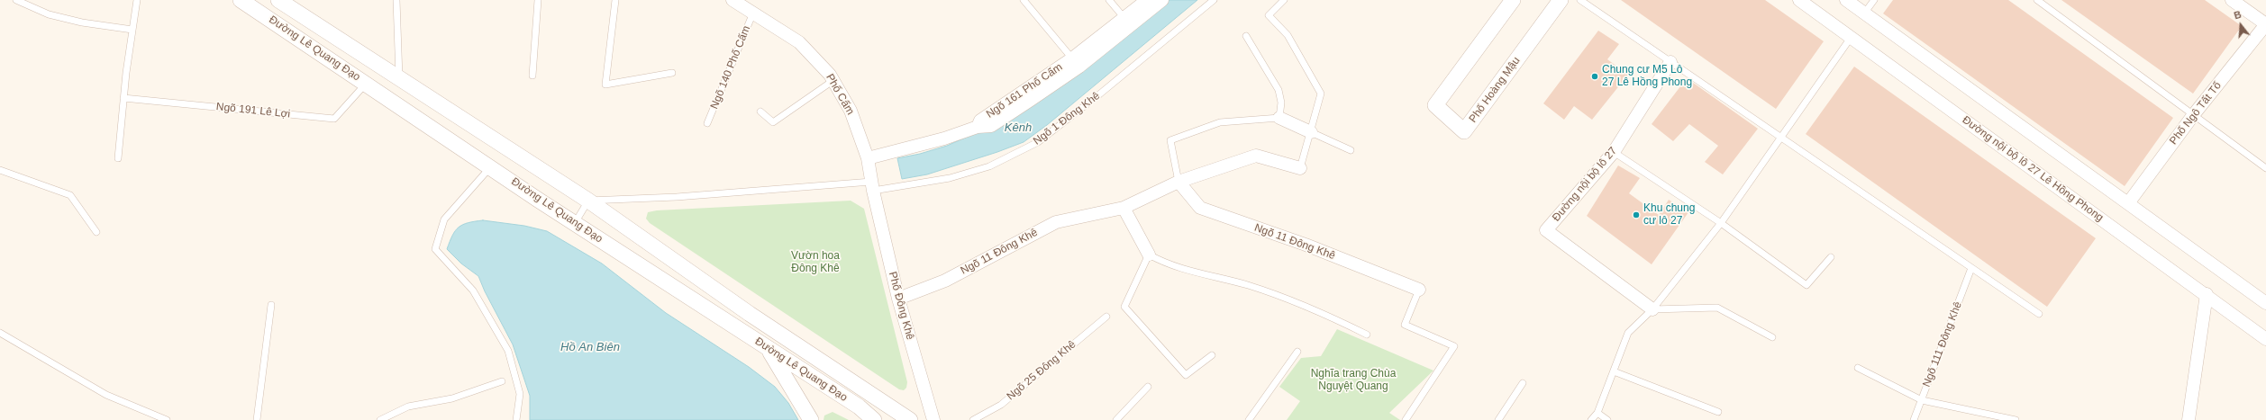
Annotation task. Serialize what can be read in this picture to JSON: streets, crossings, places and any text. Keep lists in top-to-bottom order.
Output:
{
  "streets": {
    "street": [
      "Đường Lê Quang Đạo",
      "Phố Hoàng Mậu",
      "Ngõ 161 Phố Cấm",
      "Phố Cấm",
      "Phố Ngô Tất Tố",
      "Đường nội bộ lô 27 Lê Hồng Phong",
      "Đường nội bộ lô 27",
      "Ngõ 11 Đông Khê",
      "Phố Đông Khê"
    ],
    "lane": [
      "Ngõ 140 Phố Cấm",
      "Ngõ 191 Lê Lợi",
      "Ngõ 1 Đông Khê",
      "Ngõ 111 Đông Khê",
      "Ngõ 25 Đông Khê"
    ]
  },
  "crossings": [
    ["Đường Lê Quang Đạo", "Ngõ 191 Lê Lợi"],
    ["Đường Lê Quang Đạo", "Ngõ 1 Đông Khê"],
    ["Ngõ 140 Phố Cấm", "Phố Cấm"],
    ["Ngõ 161 Phố Cấm", "Phố Cấm"],
    ["Phố Cấm", "Ngõ 1 Đông Khê"],
    ["Phố Cấm", "Phố Đông Khê"],
    ["Ngõ 1 Đông Khê", "Phố Đông Khê"],
    ["Ngõ 11 Đông Khê", "Phố Đông Khê"]
  ],
  "water": ["Kênh", "Hồ An Biên"],
  "parks": ["Vườn hoa Đông Khê", "Nghĩa trang Chùa Nguyệt Quang"],
  "places": ["Chung cư M5 Lô 27 Lê Hồng Phong", "Khu chung cư lô 27"],
  "north": "top"
}
